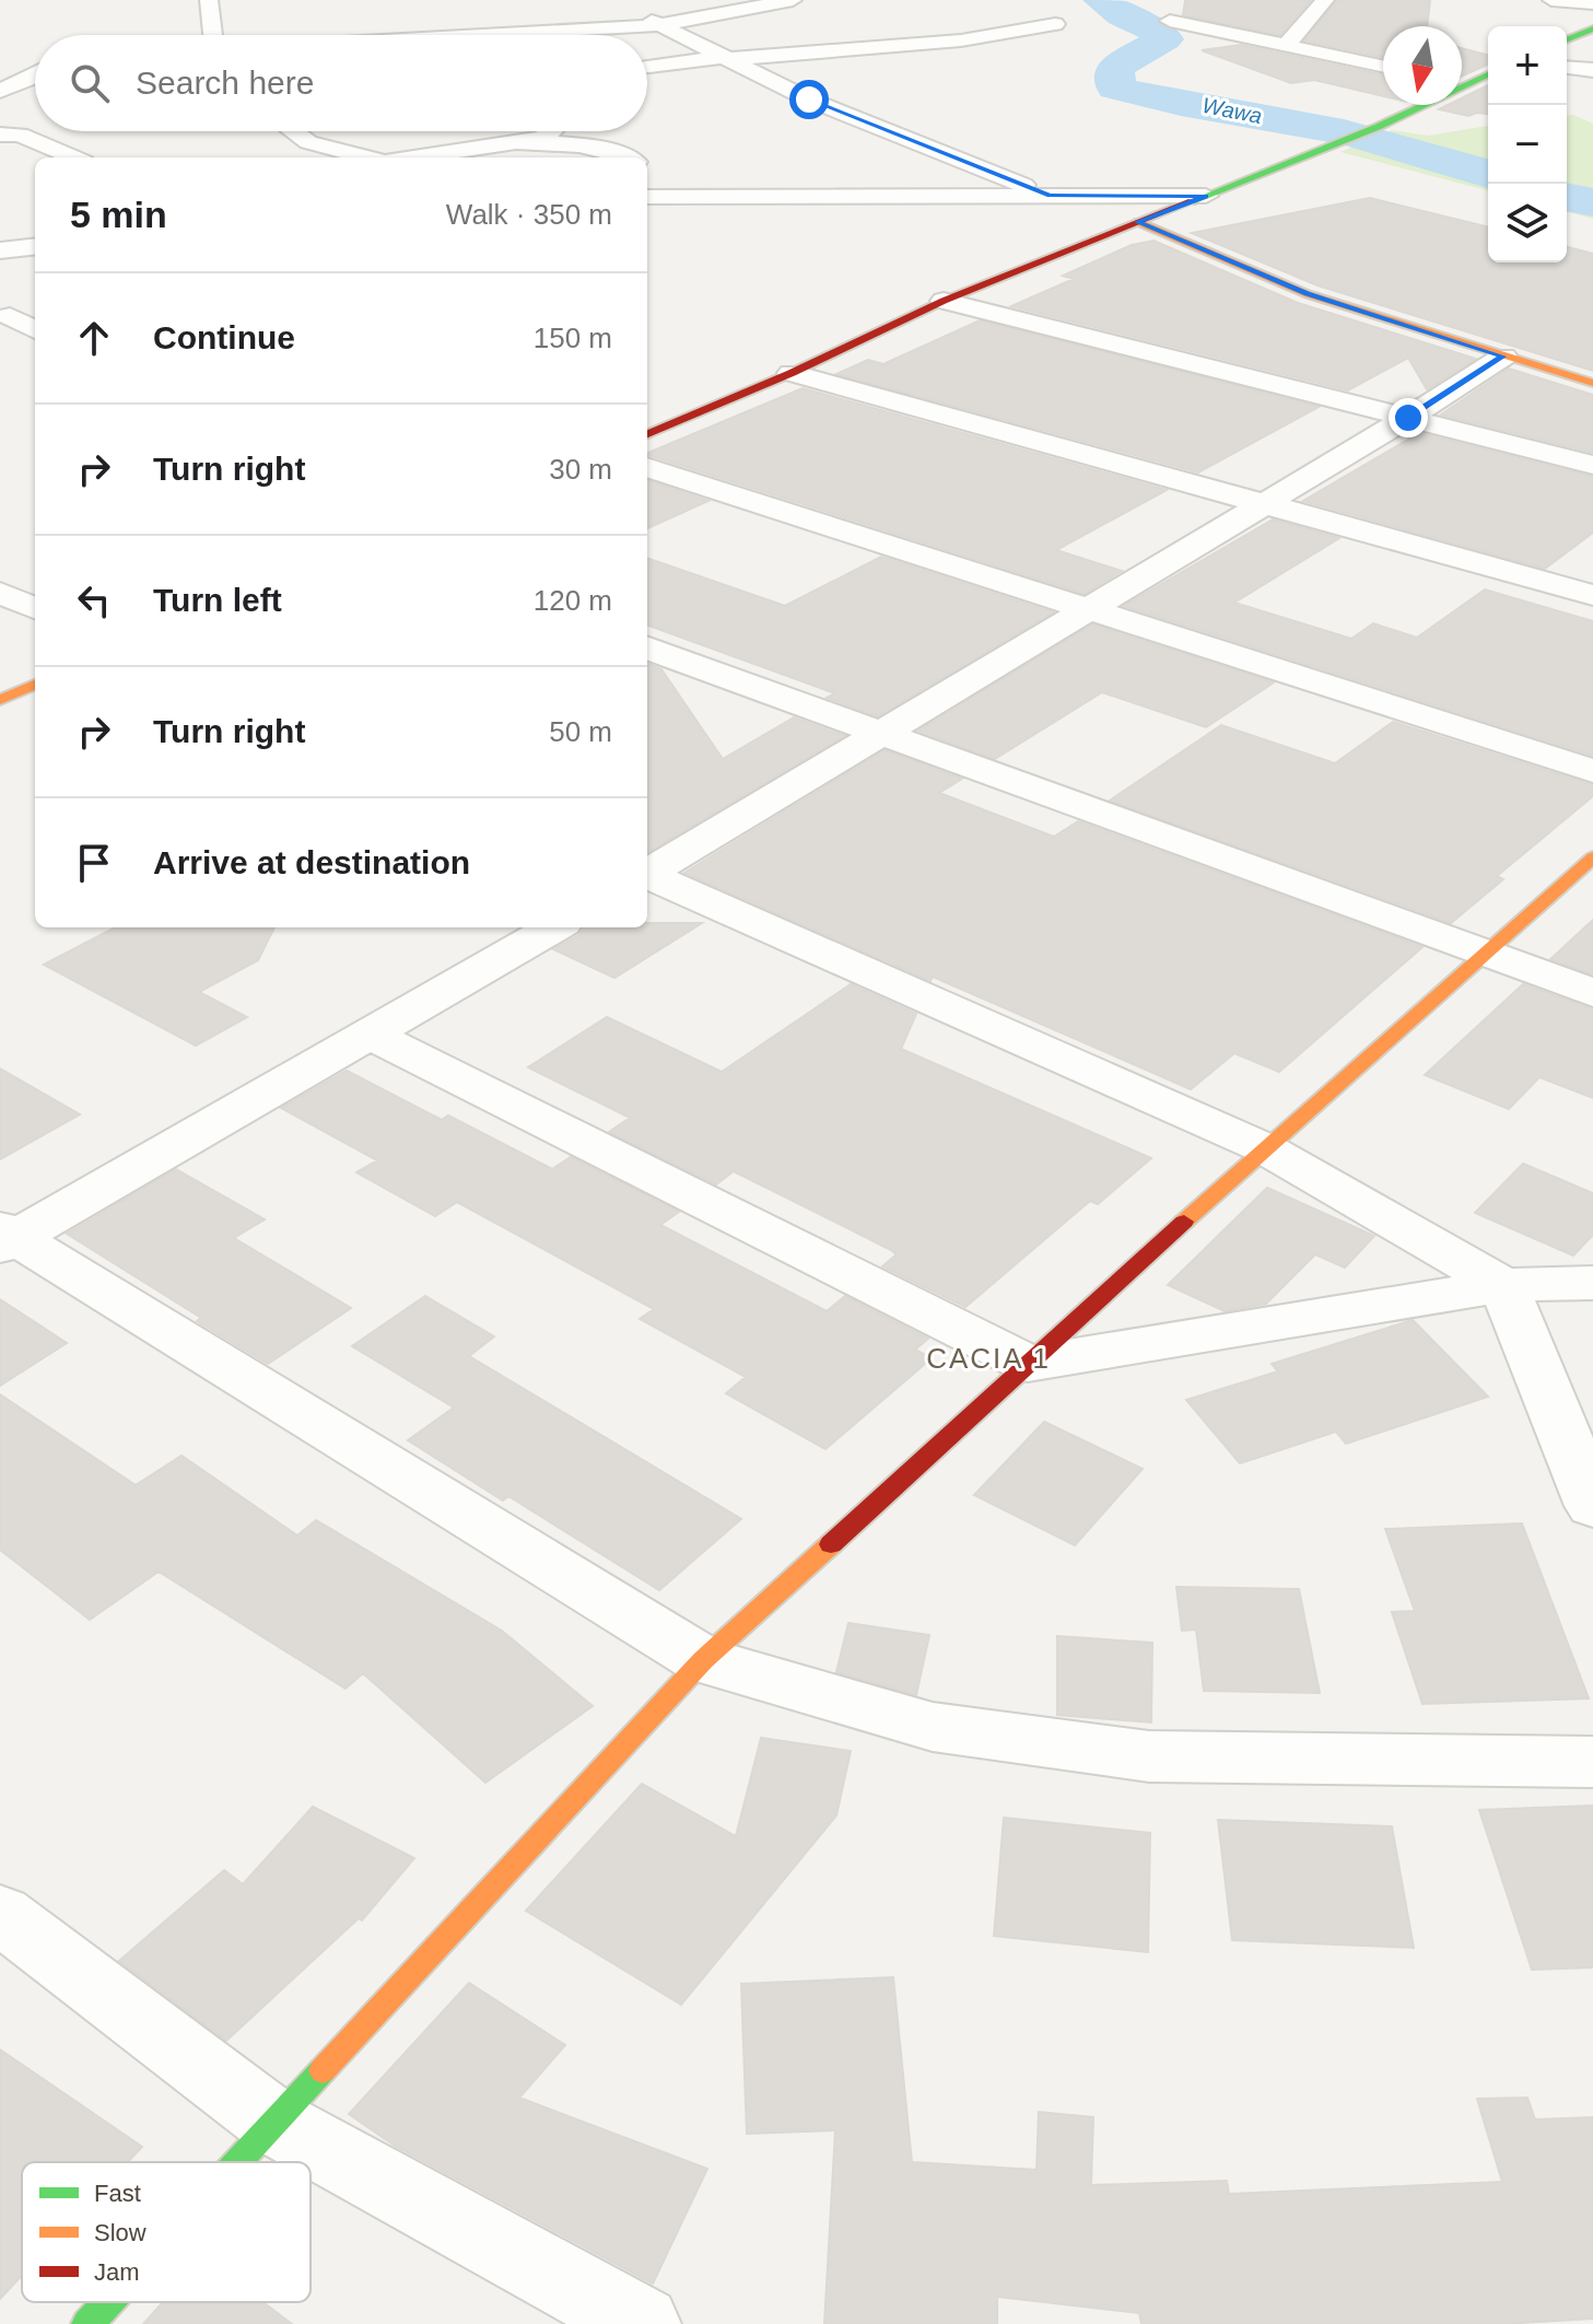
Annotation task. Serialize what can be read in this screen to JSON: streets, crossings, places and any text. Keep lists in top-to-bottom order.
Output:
{
  "districts": ["CACIA 1"],
  "water": ["Wawa"],
  "legend": ["Fast", "Slow", "Jam"],
  "north": "bottom",
  "page": {
    "map_buttons": ["+", "−"],
    "search": "Search here",
    "heading": ["5 min", "Walk · 350 m"],
    "list": [
      ["Continue", "150 m"],
      ["Turn right", "30 m"],
      ["Turn left", "120 m"],
      ["Turn right", "50 m"],
      "Arrive at destination"
    ]
  }
}
